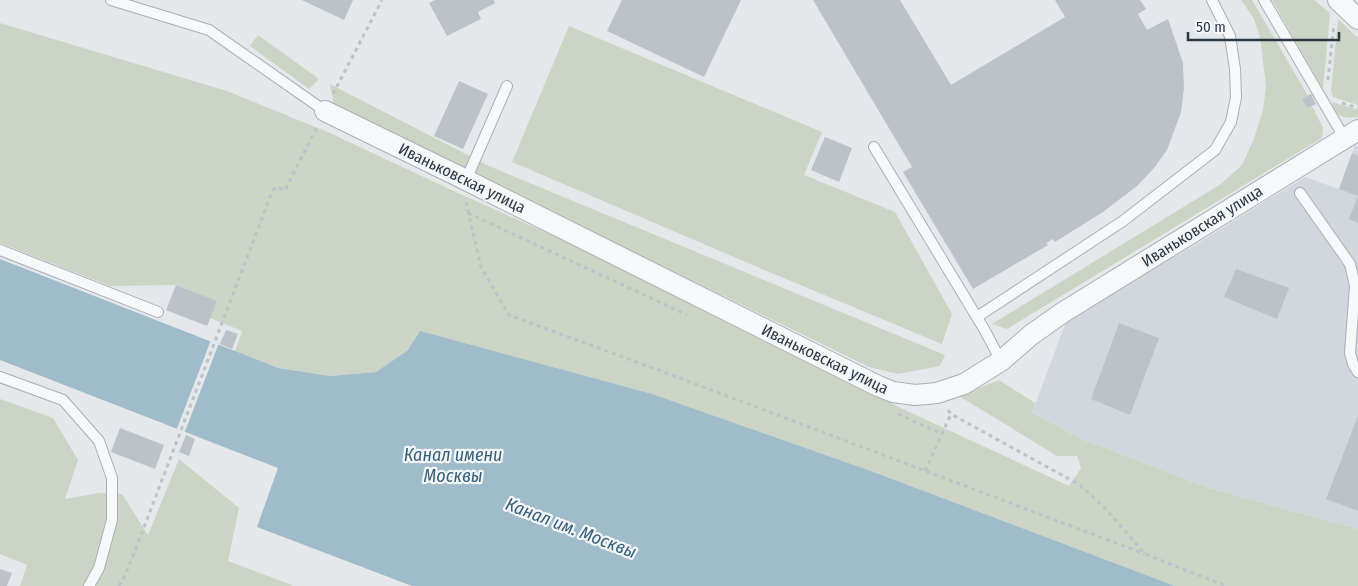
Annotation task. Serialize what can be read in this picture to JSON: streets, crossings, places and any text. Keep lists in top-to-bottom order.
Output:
{
  "streets": {
    "street": ["Иваньковская улица"]
  },
  "water": ["Канал имени Москвы", "Канал им. Москвы"],
  "scale_bar": "50 m"
}
